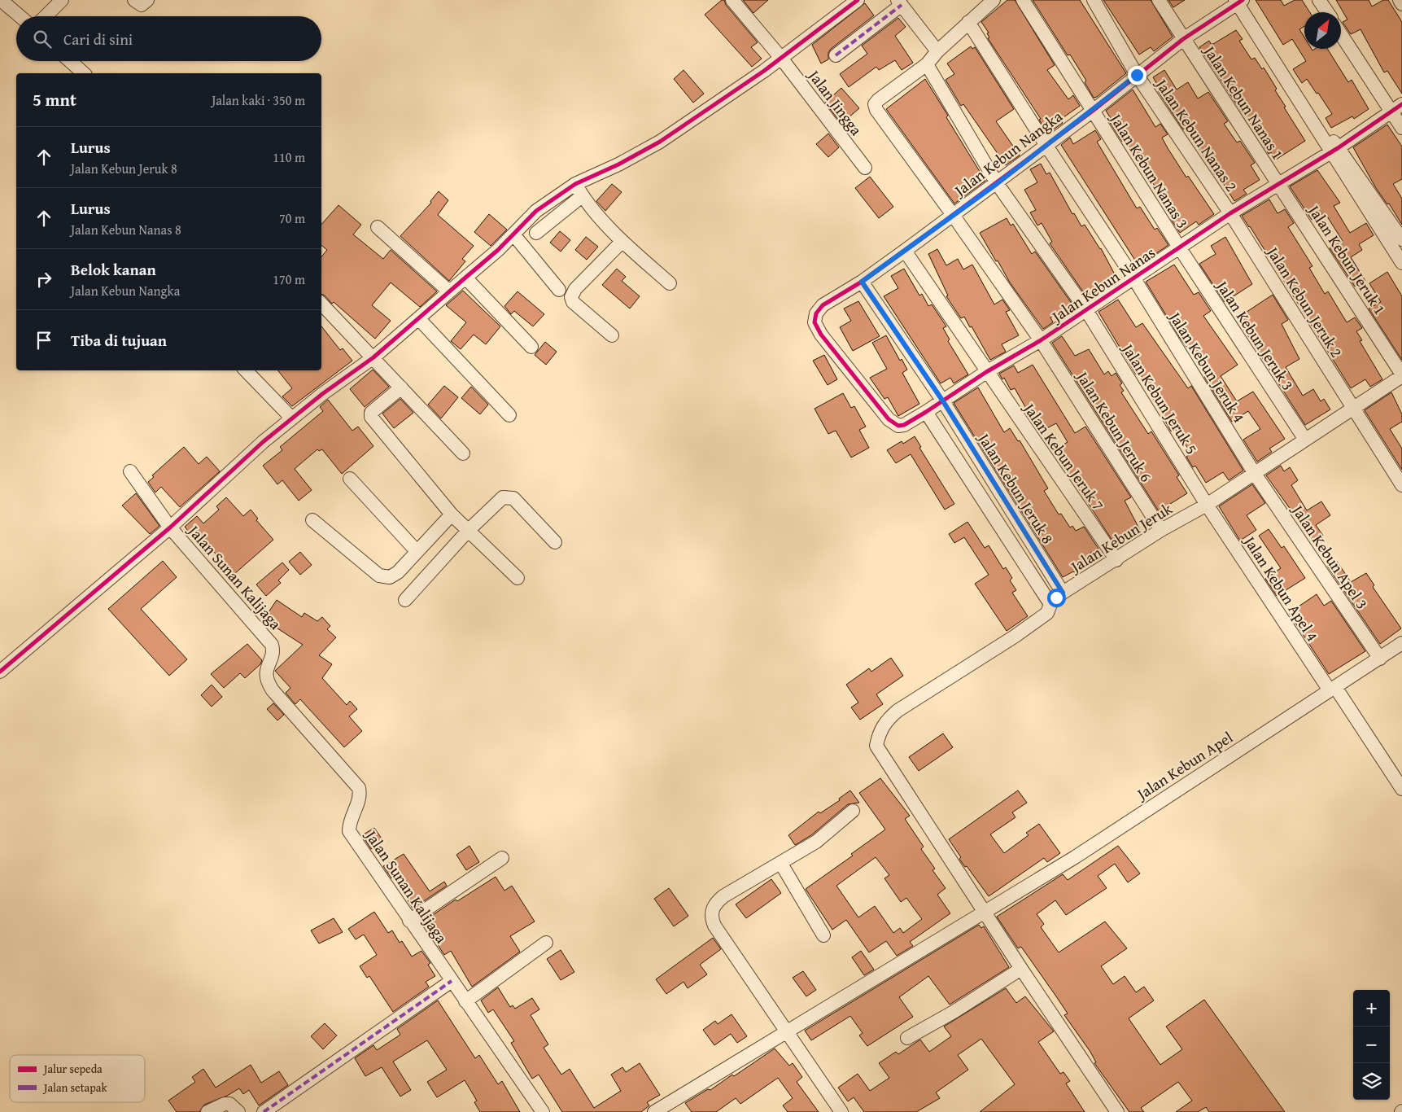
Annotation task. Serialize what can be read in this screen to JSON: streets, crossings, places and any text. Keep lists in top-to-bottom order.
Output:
{
  "streets": {
    "street": [
      "Jalan Jingga",
      "Jalan Kebun Nanas 1",
      "Jalan Kebun Nanas 2",
      "Jalan Kebun Nangka",
      "Jalan Kebun Nanas 3",
      "Jalan Kebun Jeruk 1",
      "Jalan Kebun Nanas",
      "Jalan Kebun Jeruk 2",
      "Jalan Kebun Jeruk 3",
      "Jalan Kebun Jeruk 4",
      "Jalan Kebun Jeruk 5",
      "Jalan Kebun Jeruk 6",
      "Jalan Kebun Jeruk 7",
      "Jalan Kebun Jeruk 8",
      "Jalan Kebun Jeruk",
      "Jalan Kebun Apel 3",
      "Jalan Sunan Kalijaga",
      "Jalan Kebun Apel 4",
      "Jalan Kebun Apel"
    ]
  },
  "crossings": [
    ["Jalan Kebun Nanas 1", "Jalan Kebun Nangka"],
    ["Jalan Kebun Nanas 1", "Jalan Kebun Jeruk 1"],
    ["Jalan Kebun Nanas 1", "Jalan Kebun Nanas"],
    ["Jalan Kebun Nanas 2", "Jalan Kebun Nangka"],
    ["Jalan Kebun Nanas 2", "Jalan Kebun Nanas"],
    ["Jalan Kebun Nanas 2", "Jalan Kebun Jeruk 2"],
    ["Jalan Kebun Nangka", "Jalan Kebun Nanas 3"],
    ["Jalan Kebun Nangka", "Jalan Kebun Nanas"],
    ["Jalan Kebun Nangka", "Jalan Kebun Jeruk 4"],
    ["Jalan Kebun Nangka", "Jalan Kebun Jeruk 5"],
    ["Jalan Kebun Nangka", "Jalan Kebun Jeruk 6"],
    ["Jalan Kebun Nangka", "Jalan Kebun Jeruk 7"],
    ["Jalan Kebun Nangka", "Jalan Kebun Jeruk 8"],
    ["Jalan Kebun Nanas 3", "Jalan Kebun Nanas"],
    ["Jalan Kebun Nanas 3", "Jalan Kebun Jeruk 3"],
    ["Jalan Kebun Jeruk 1", "Jalan Kebun Nanas"],
    ["Jalan Kebun Jeruk 1", "Jalan Kebun Jeruk"],
    ["Jalan Kebun Nanas", "Jalan Kebun Jeruk 2"],
    ["Jalan Kebun Nanas", "Jalan Kebun Jeruk 3"],
    ["Jalan Kebun Nanas", "Jalan Kebun Jeruk 4"],
    ["Jalan Kebun Nanas", "Jalan Kebun Jeruk 5"],
    ["Jalan Kebun Nanas", "Jalan Kebun Jeruk 6"],
    ["Jalan Kebun Nanas", "Jalan Kebun Jeruk 7"],
    ["Jalan Kebun Nanas", "Jalan Kebun Jeruk 8"],
    ["Jalan Kebun Jeruk 2", "Jalan Kebun Jeruk"],
    ["Jalan Kebun Jeruk 3", "Jalan Kebun Jeruk"],
    ["Jalan Kebun Jeruk 4", "Jalan Kebun Jeruk"],
    ["Jalan Kebun Jeruk 4", "Jalan Kebun Apel 3"],
    ["Jalan Kebun Jeruk 5", "Jalan Kebun Jeruk 6"],
    ["Jalan Kebun Jeruk 5", "Jalan Kebun Jeruk"],
    ["Jalan Kebun Jeruk 5", "Jalan Kebun Apel 4"],
    ["Jalan Kebun Jeruk 6", "Jalan Kebun Jeruk"],
    ["Jalan Kebun Jeruk 7", "Jalan Kebun Jeruk"],
    ["Jalan Kebun Jeruk 8", "Jalan Kebun Jeruk"],
    ["Jalan Kebun Jeruk", "Jalan Kebun Apel 3"],
    ["Jalan Kebun Jeruk", "Jalan Kebun Apel 4"],
    ["Jalan Kebun Jeruk", "Jalan Kebun Apel"],
    ["Jalan Kebun Apel 3", "Jalan Kebun Apel"],
    ["Jalan Kebun Apel 4", "Jalan Kebun Apel"]
  ],
  "legend": ["Jalur sepeda", "Jalan setapak"],
  "north": "top right",
  "page": {
    "search": "Cari di sini",
    "heading": ["5 mnt", "Jalan kaki · 350 m"],
    "list": [
      ["Lurus", "Jalan Kebun Jeruk 8", "110 m"],
      ["Lurus", "Jalan Kebun Nanas 8", "70 m"],
      ["Belok kanan", "Jalan Kebun Nangka", "170 m"],
      "Tiba di tujuan"
    ],
    "map_buttons": ["+", "−"]
  }
}
